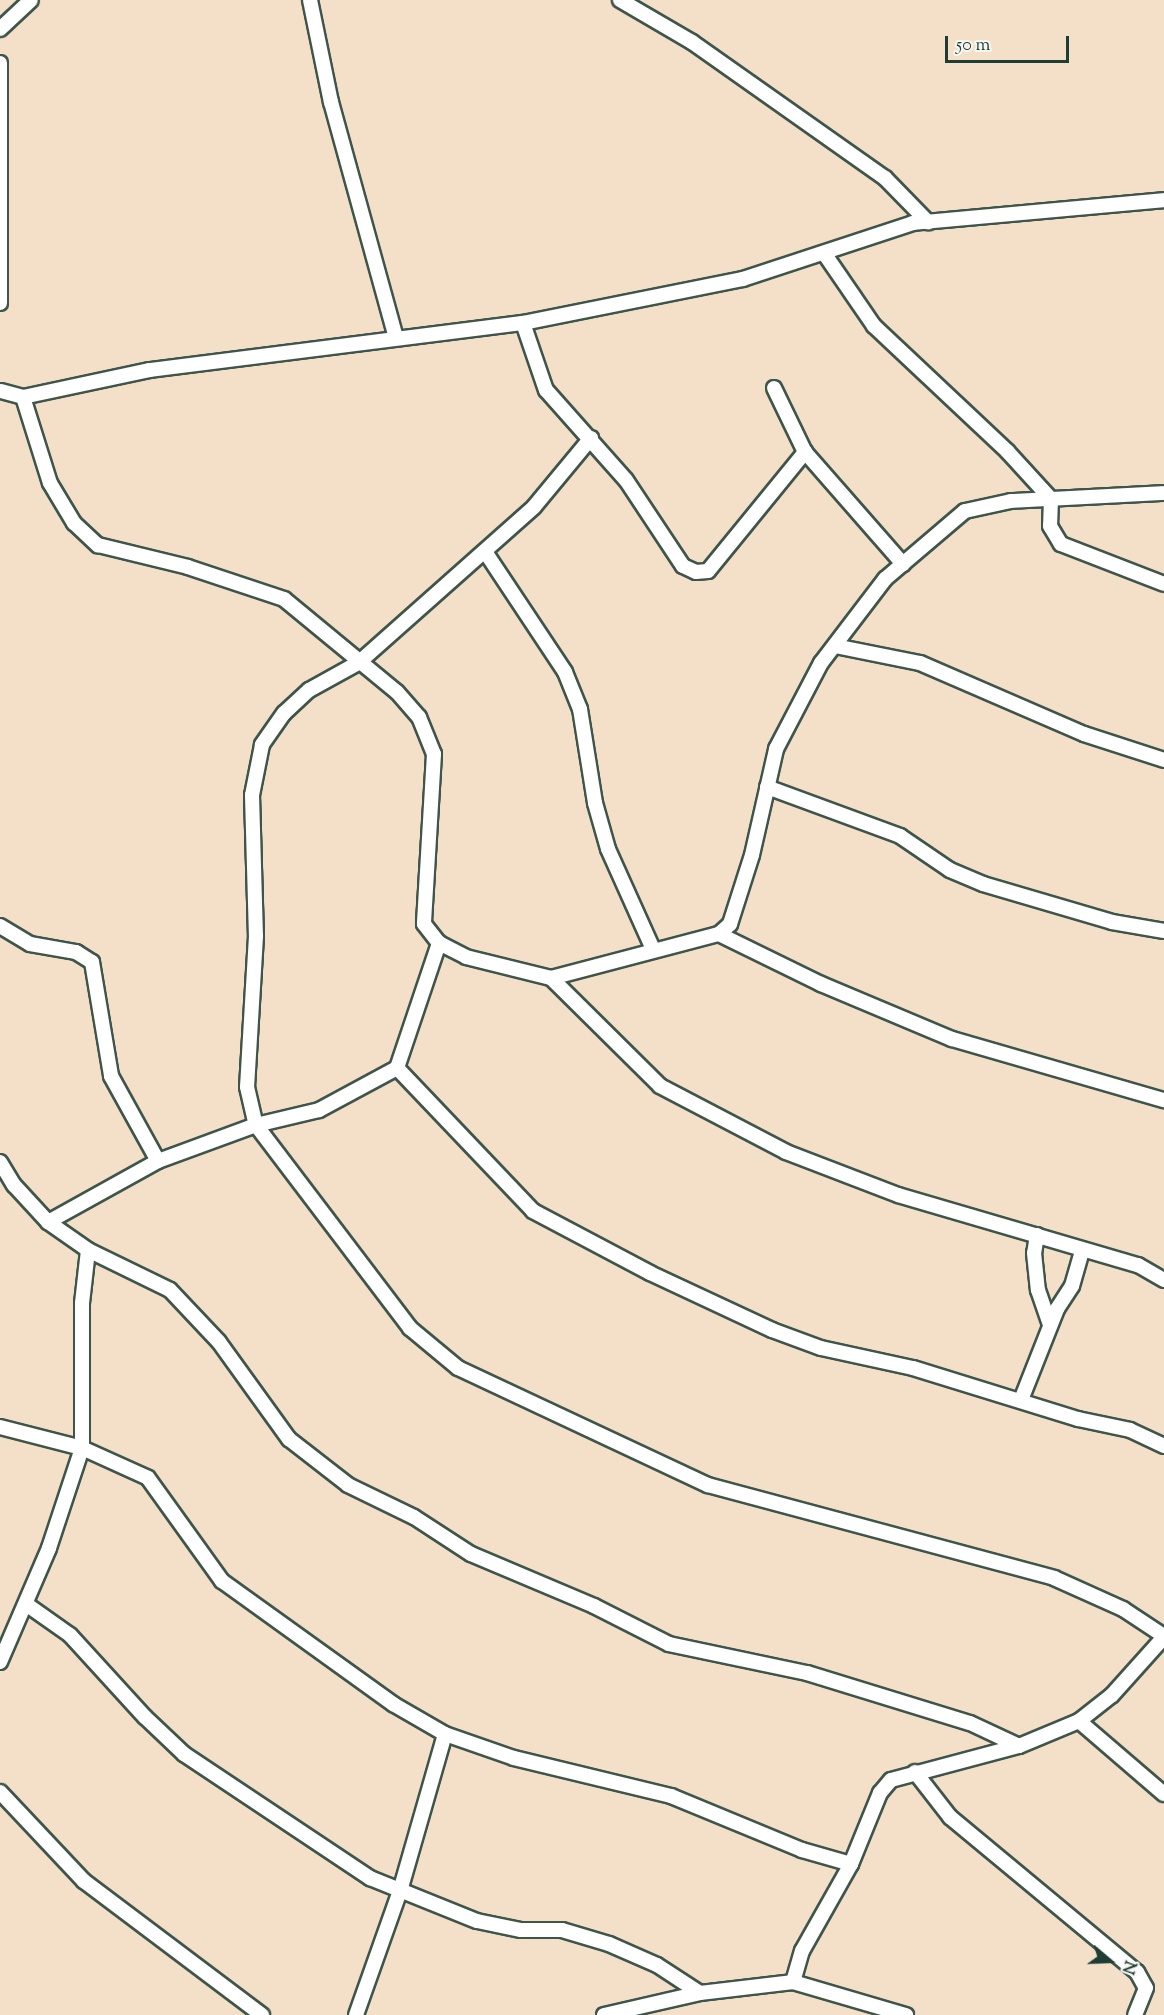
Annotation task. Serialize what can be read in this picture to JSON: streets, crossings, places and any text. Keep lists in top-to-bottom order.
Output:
{
  "scale_bar": "50 m",
  "north": "right"
}
